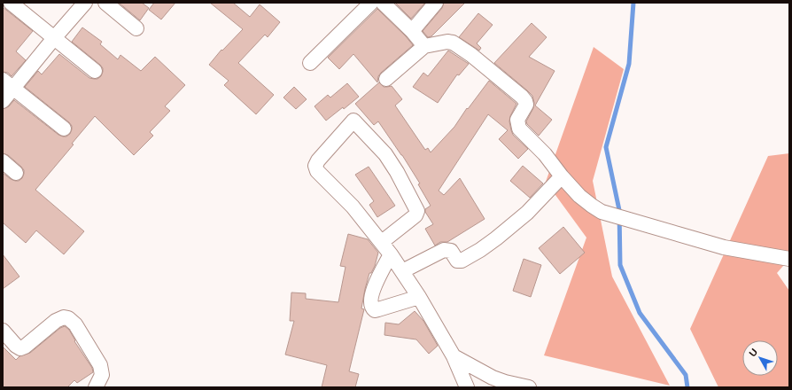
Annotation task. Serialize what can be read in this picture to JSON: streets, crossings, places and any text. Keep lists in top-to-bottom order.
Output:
{
  "north": "top left"
}
